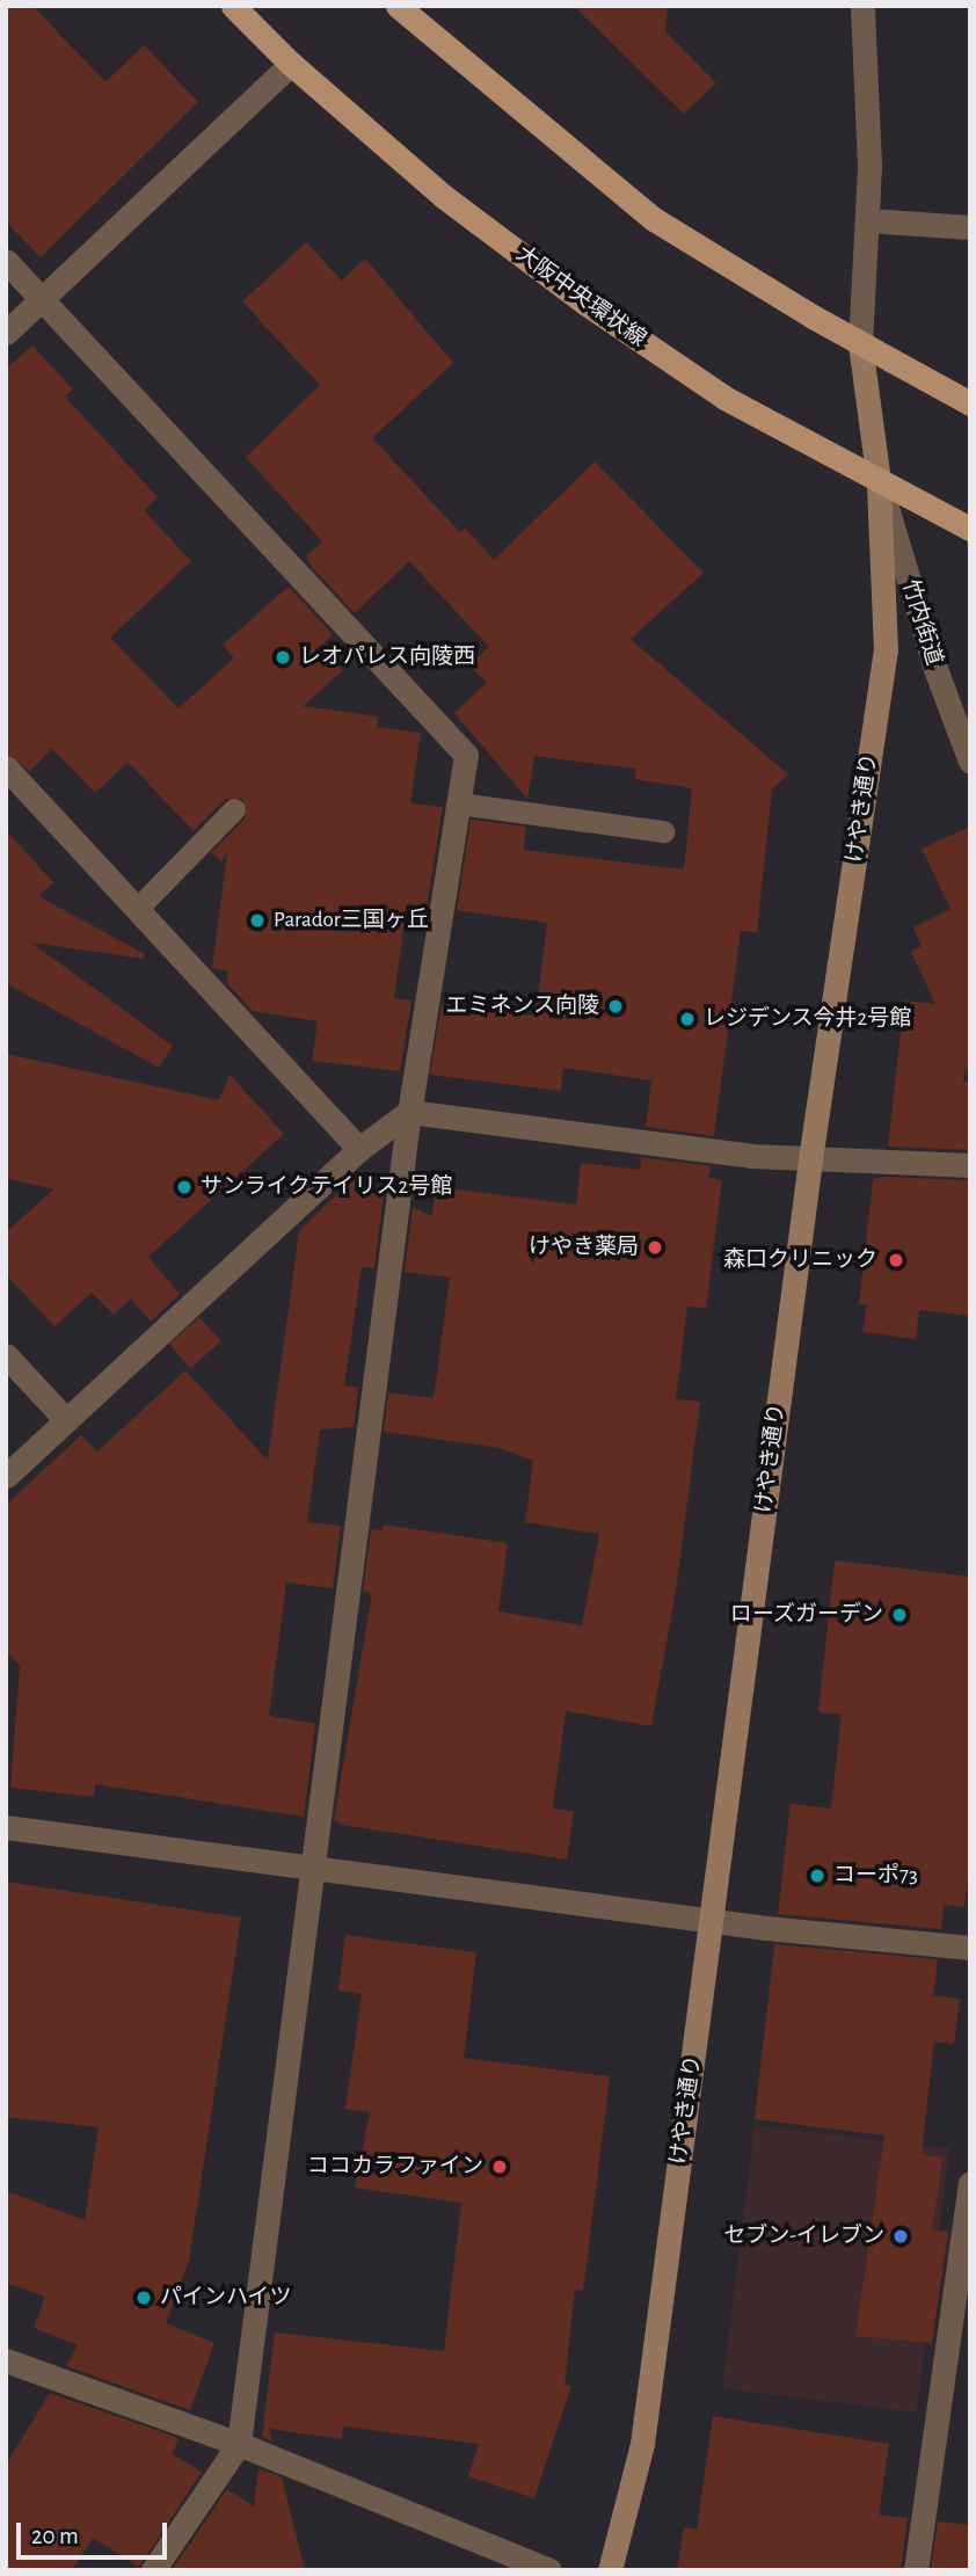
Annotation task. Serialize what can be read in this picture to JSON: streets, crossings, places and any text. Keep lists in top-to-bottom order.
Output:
{
  "streets": {
    "main road": ["大阪中央環状線"],
    "street": ["竹内街道", "けやき通り"]
  },
  "crossings": [
    ["大阪中央環状線", "竹内街道"],
    ["大阪中央環状線", "けやき通り"],
    ["竹内街道", "けやき通り"]
  ],
  "places": [
    "レオパレス向陵西",
    "Parador三国ヶ丘",
    "エミネンス向陵",
    "レジデンス今井2号館",
    "サンライクテイリス2号館",
    "けやき薬局",
    "森口クリニック",
    "ローズガーデン",
    "コーポ73",
    "ココカラファイン",
    "セブン-イレブン",
    "パインハイツ"
  ],
  "scale_bar": "20 m"
}
